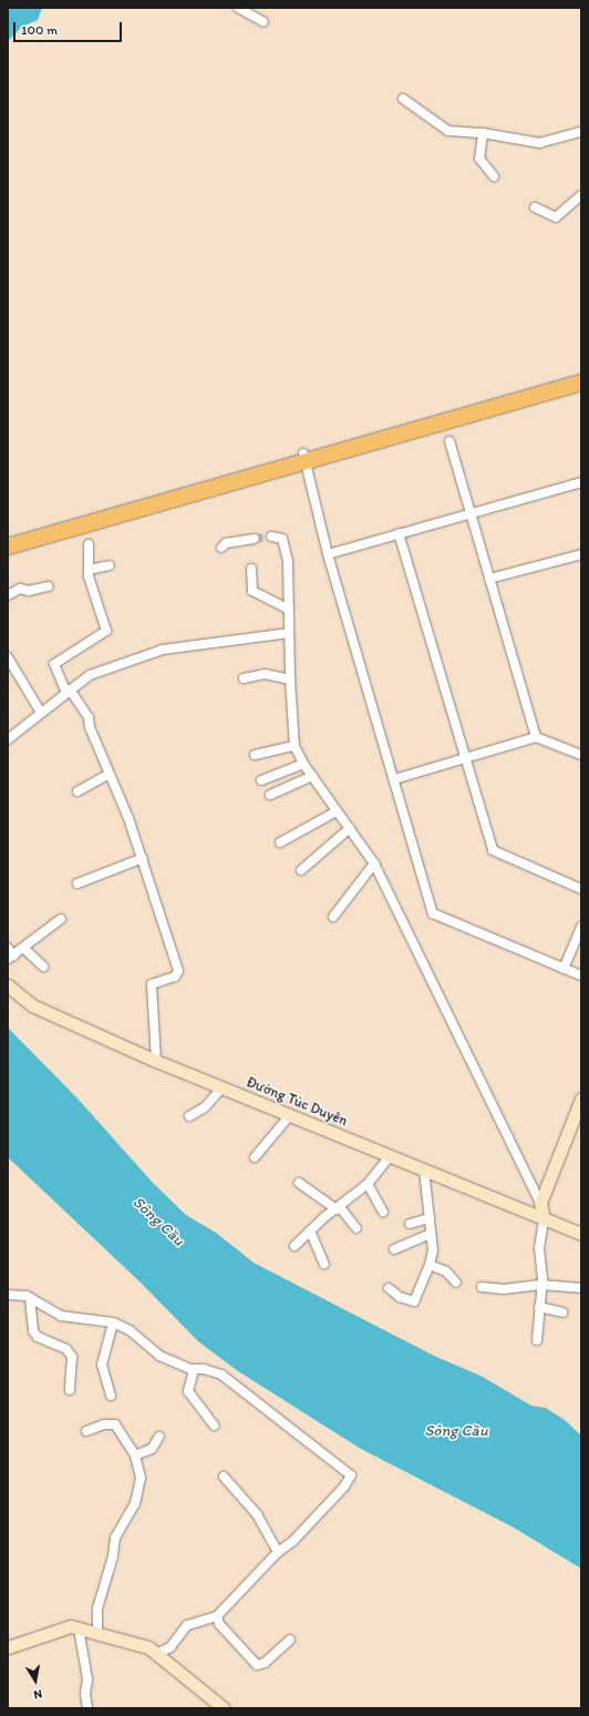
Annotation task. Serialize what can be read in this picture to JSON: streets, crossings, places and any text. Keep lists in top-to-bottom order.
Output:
{
  "streets": {
    "street": ["Đường Túc Duyên"]
  },
  "water": ["Sông Cầu"],
  "scale_bar": "100 m",
  "north": "bottom"
}
